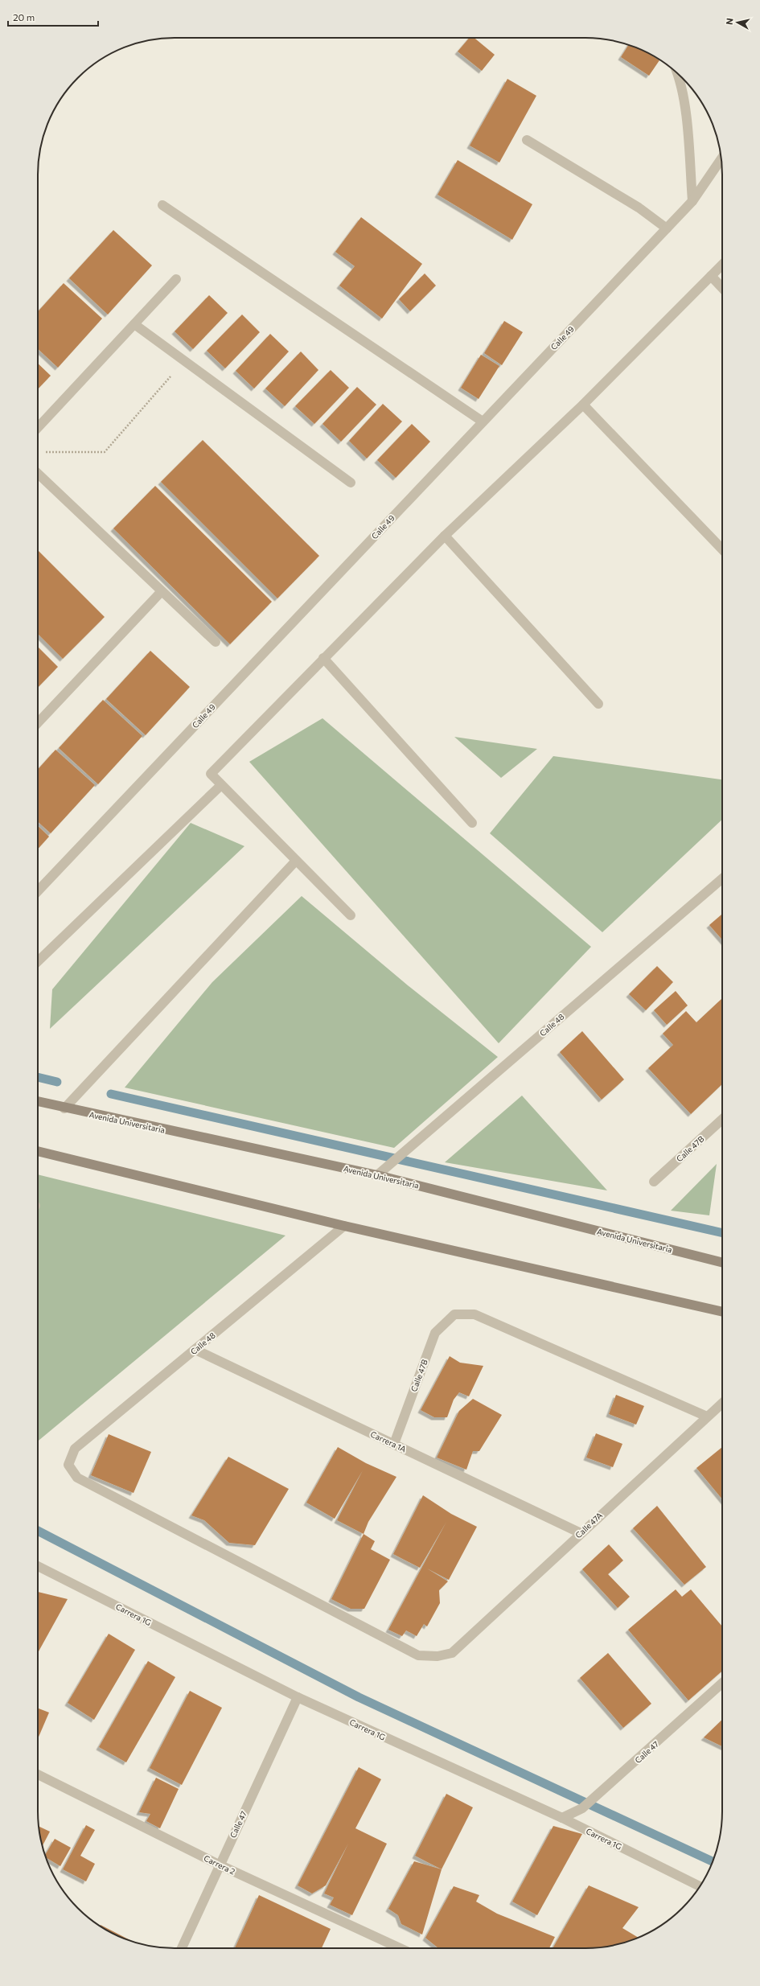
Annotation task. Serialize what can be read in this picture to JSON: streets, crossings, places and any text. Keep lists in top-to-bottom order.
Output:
{
  "streets": {
    "main road": ["Avenida Universitaria"],
    "street": [
      "Calle 49",
      "Calle 48",
      "Calle 47B",
      "Carrera 1A",
      "Calle 47A",
      "Carrera 1G",
      "Calle 47",
      "Carrera 2"
    ]
  },
  "crossings": [
    ["Calle 48", "Avenida Universitaria"],
    ["Calle 48", "Carrera 1A"],
    ["Calle 48", "Calle 47A"],
    ["Calle 47B", "Carrera 1A"],
    ["Calle 47B", "Calle 47A"],
    ["Carrera 1A", "Calle 47A"],
    ["Carrera 1G", "Calle 47"],
    ["Calle 47", "Carrera 2"]
  ],
  "scale_bar": "20 m",
  "north": "left"
}
